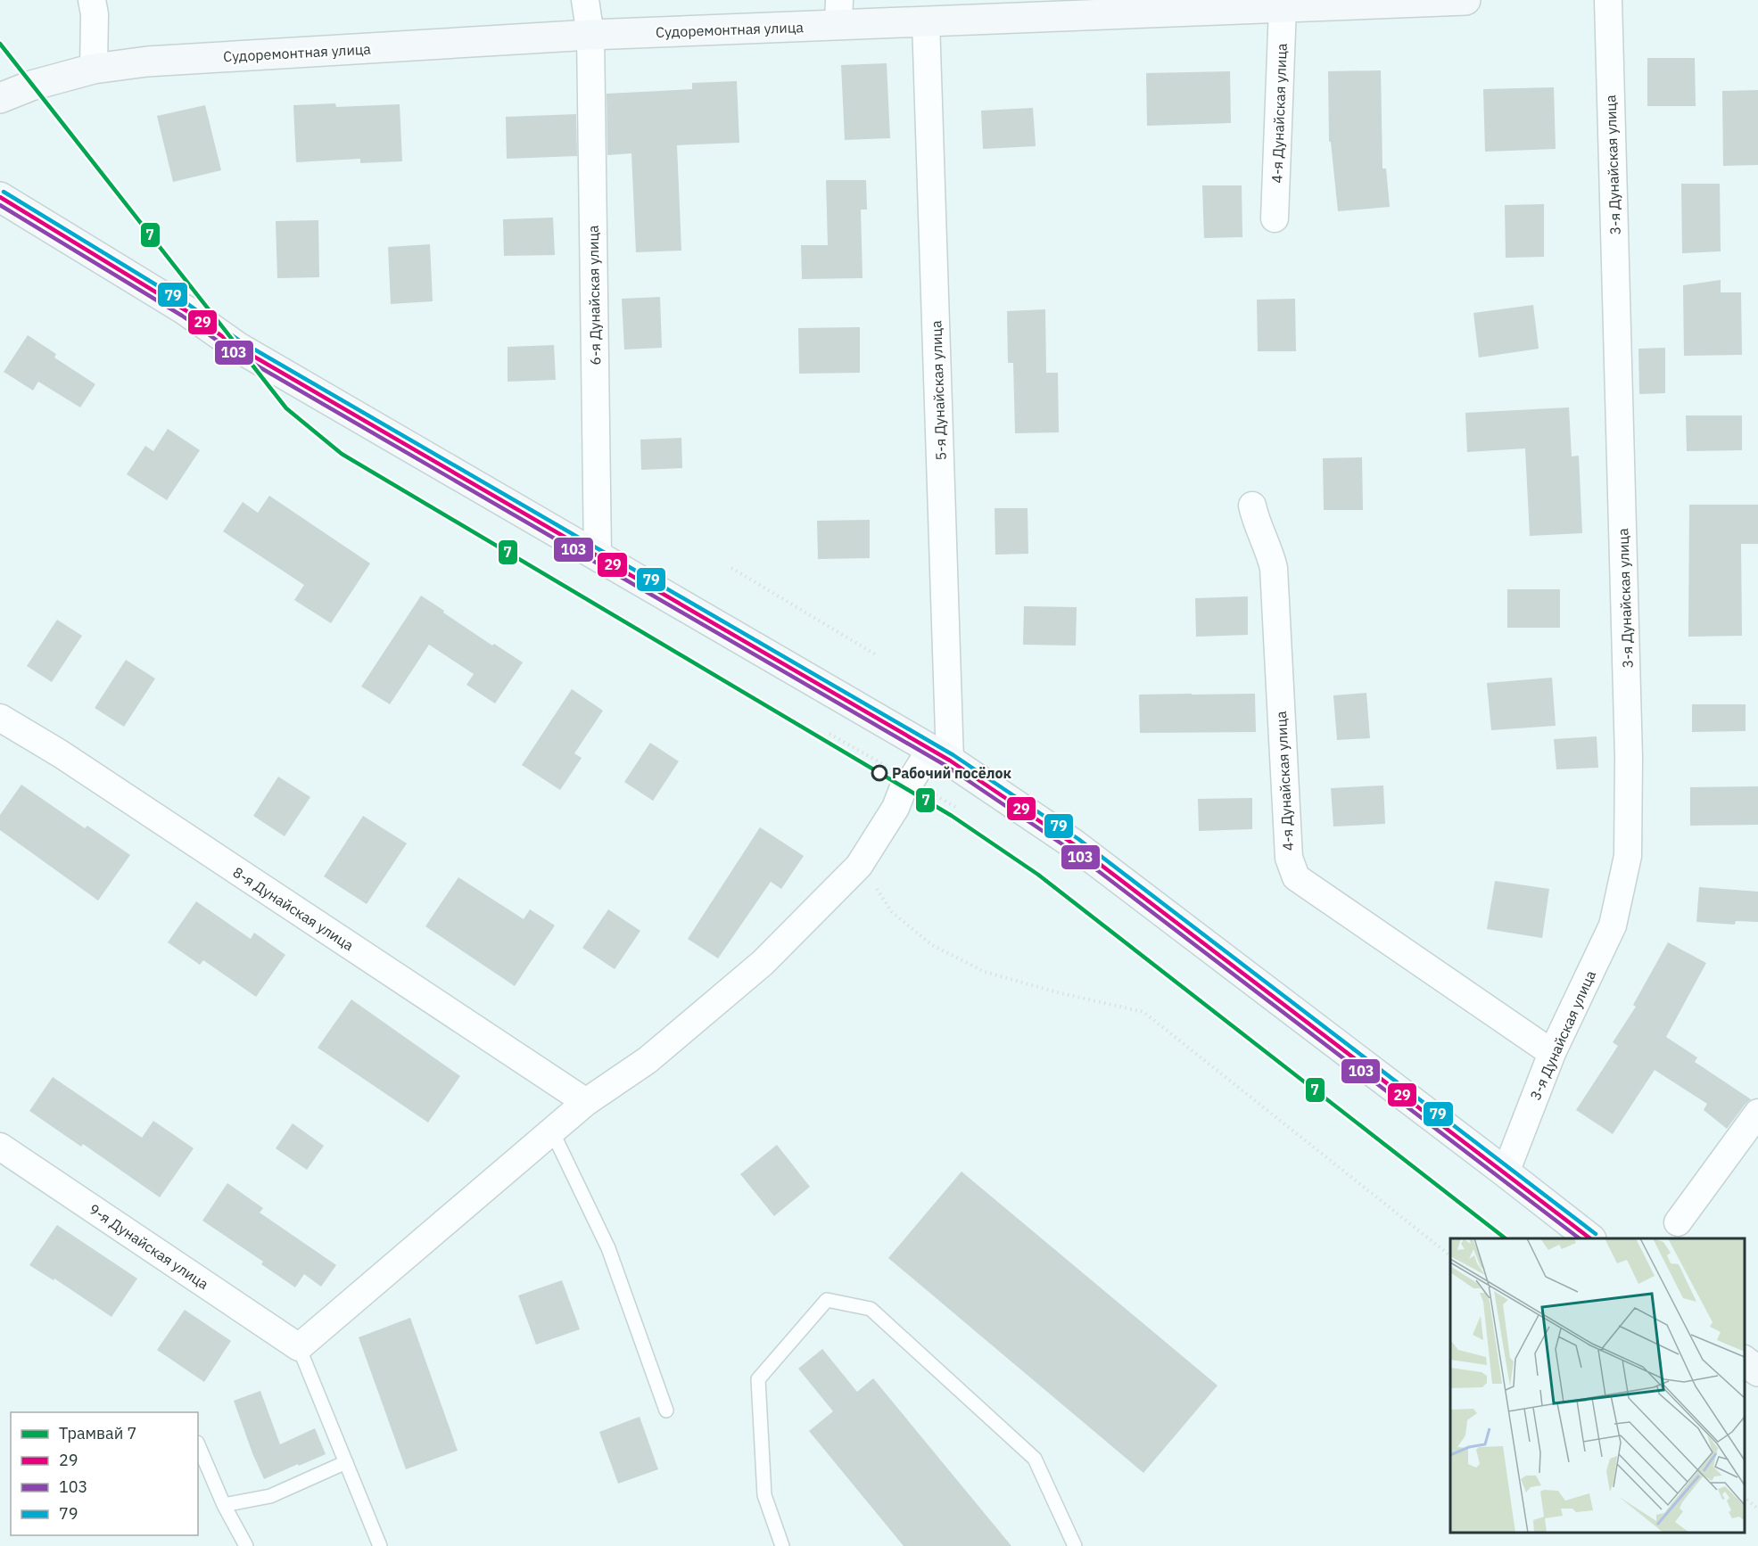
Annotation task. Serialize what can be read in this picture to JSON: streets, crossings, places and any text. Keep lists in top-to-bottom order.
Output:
{
  "streets": {
    "main road": ["Судоремонтная улица"],
    "street": [
      "4-я Дунайская улица",
      "3-я Дунайская улица",
      "6-я Дунайская улица",
      "5-я Дунайская улица",
      "8-я Дунайская улица",
      "9-я Дунайская улица"
    ]
  },
  "crossings": [
    ["Судоремонтная улица", "4-я Дунайская улица"],
    ["Судоремонтная улица", "6-я Дунайская улица"],
    ["Судоремонтная улица", "5-я Дунайская улица"],
    ["4-я Дунайская улица", "3-я Дунайская улица"]
  ],
  "places": ["Рабочий посёлок"],
  "lines": [
    "tram line 7",
    "transit line 79",
    "transit line 29",
    "transit line 103"
  ],
  "legend": [
    "Трамвай 7",
    "29",
    "103",
    "79"
  ]
}
